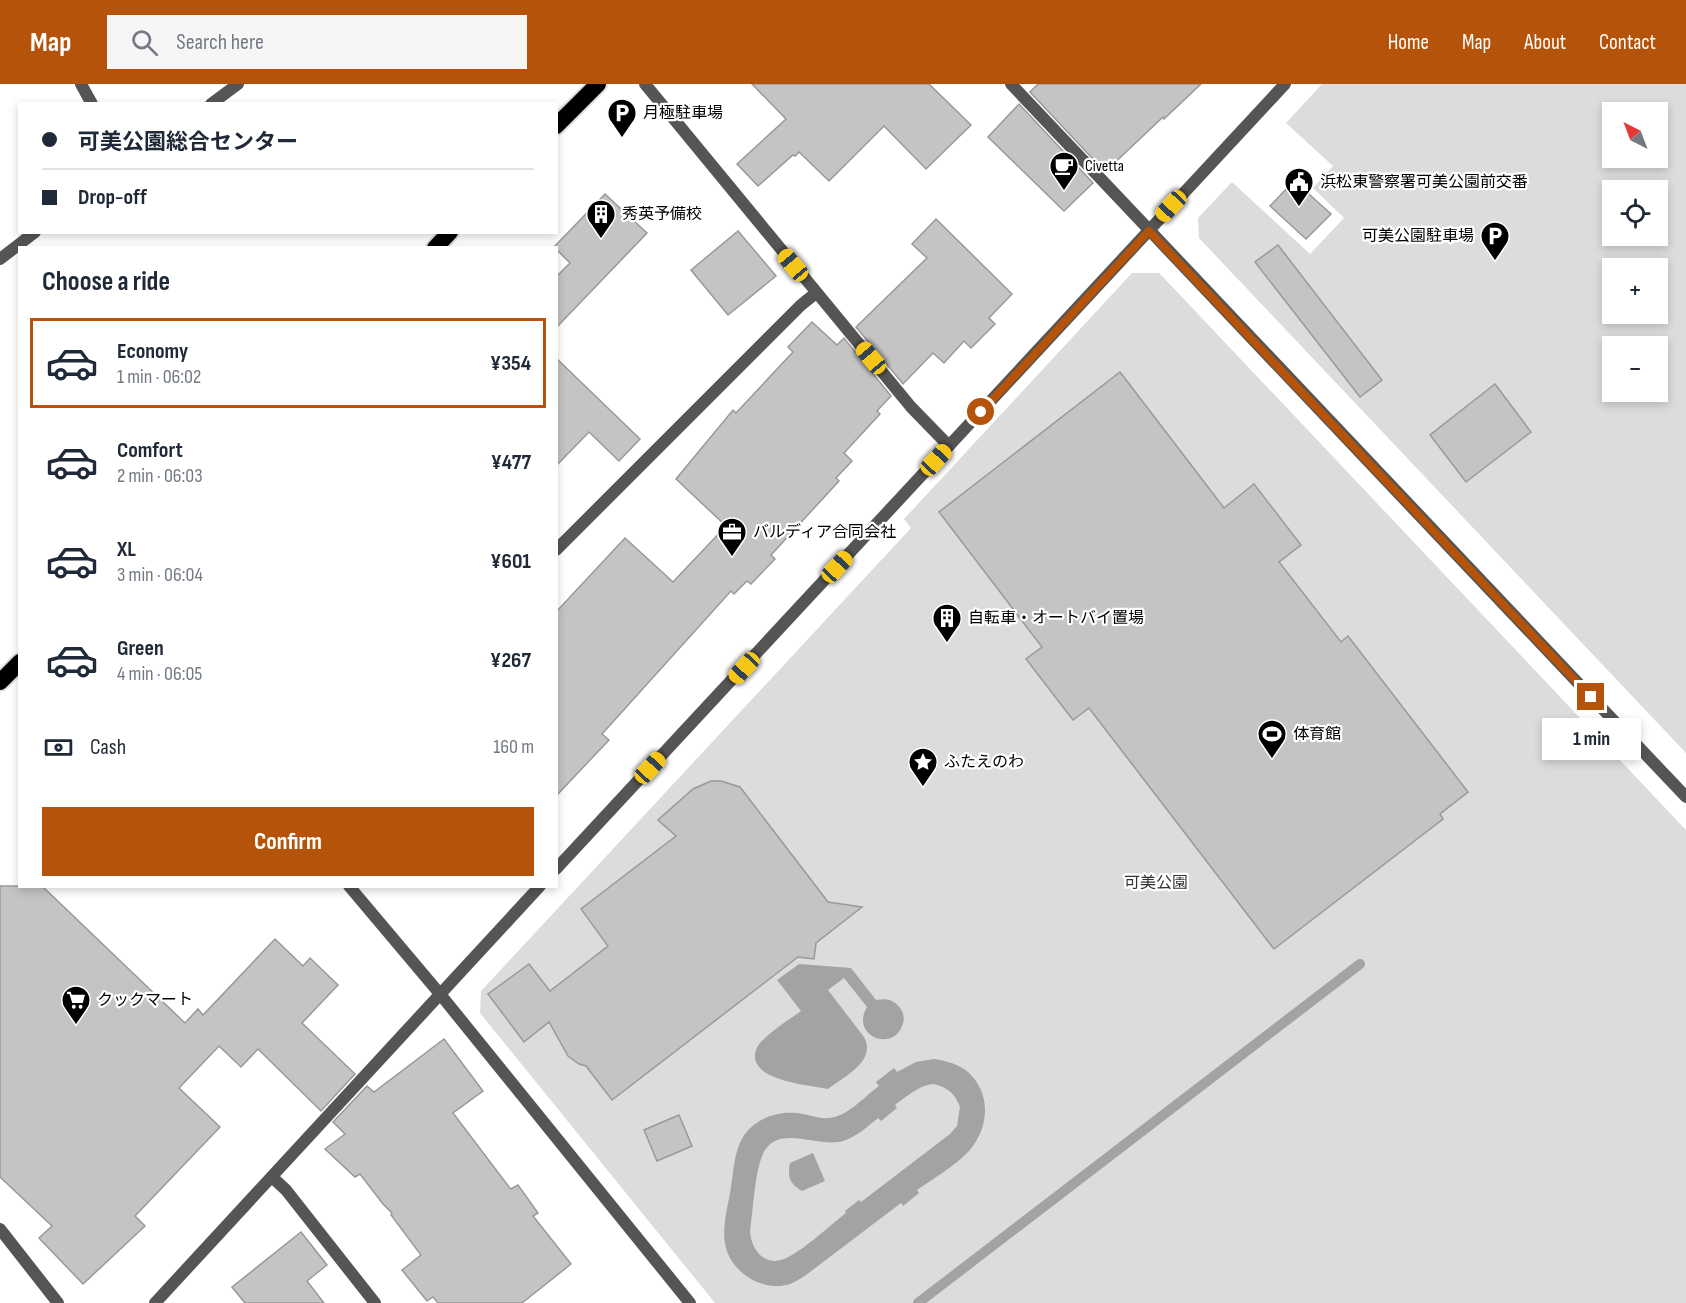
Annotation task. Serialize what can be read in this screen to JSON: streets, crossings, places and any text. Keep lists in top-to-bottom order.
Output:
{
  "parks": ["可美公園"],
  "places": {
    "parking": ["月極駐車場", "可美公園駐車場"],
    "cafe": ["Civetta"],
    "public building": ["浜松東警察署可美公園前交番"],
    "building": ["秀英予備校", "自転車・オートバイ置場"],
    "office": ["バルディア合同会社"],
    "sports": ["体育館"],
    "place": ["ふたえのわ"],
    "supermarket": ["クックマート"]
  },
  "north": "top left",
  "page": {
    "header": "Map",
    "search": "Search here",
    "nav": [
      "Home",
      "Map",
      "About",
      "Contact"
    ],
    "map_buttons": ["+", "−"],
    "banner": ["可美公園総合センター", "Drop-off"],
    "heading": "Choose a ride",
    "list": [
      {
        "name": "Economy",
        "note": "1 min · 06:02",
        "value": "¥354"
      },
      {
        "name": "Comfort",
        "note": "2 min · 06:03",
        "value": "¥477"
      },
      {
        "name": "XL",
        "note": "3 min · 06:04",
        "value": "¥601"
      },
      {
        "name": "Green",
        "note": "4 min · 06:05",
        "value": "¥267"
      }
    ],
    "pay": ["Cash", "160 m"],
    "bubble": "1 min",
    "buttons": "Confirm"
  }
}
